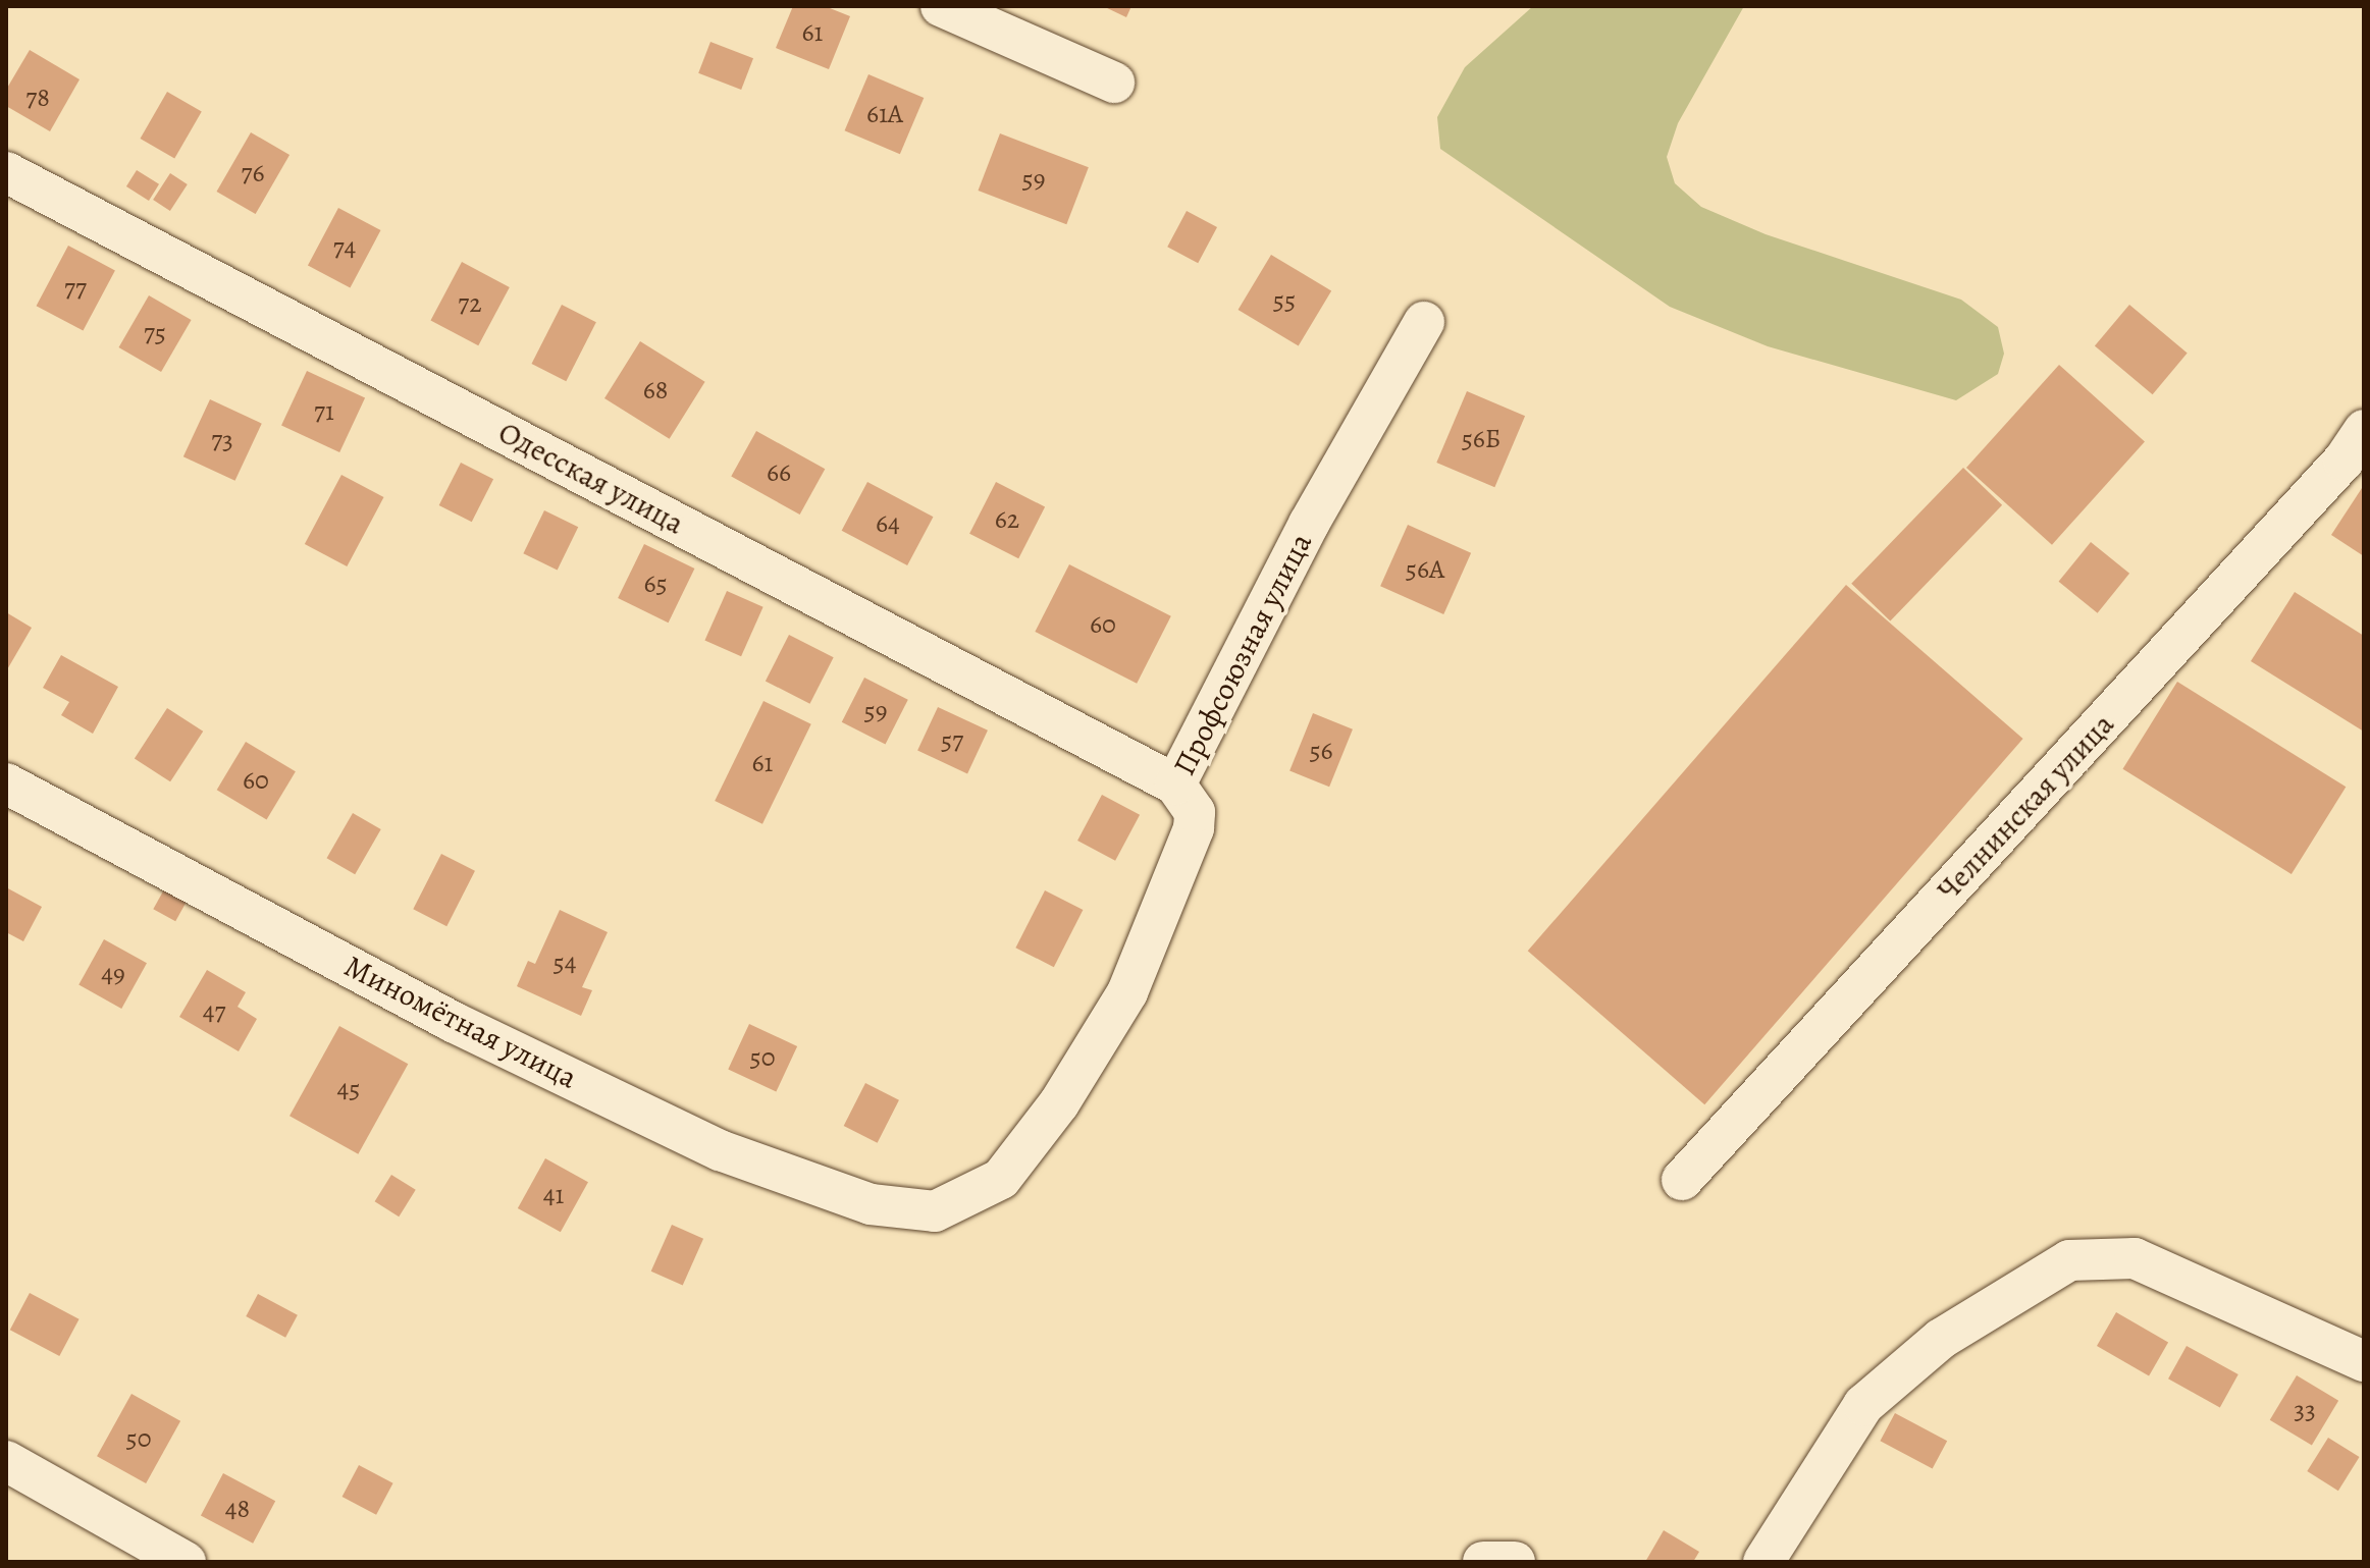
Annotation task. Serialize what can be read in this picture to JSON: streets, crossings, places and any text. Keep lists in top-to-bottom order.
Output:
{
  "streets": {
    "street": [
      "Одесская улица",
      "Профсоюзная улица",
      "Челнинская улица",
      "Миномётная улица"
    ]
  },
  "crossings": [
    ["Одесская улица", "Профсоюзная улица"],
    ["Профсоюзная улица", "Миномётная улица"]
  ],
  "house_numbers": [
    "61",
    "78",
    "61А",
    "76",
    "59",
    "74",
    "77",
    "55",
    "72",
    "75",
    "68",
    "71",
    "56Б",
    "73",
    "66",
    "62",
    "64",
    "56А",
    "65",
    "60",
    "59",
    "57",
    "56",
    "61",
    "60",
    "54",
    "49",
    "47",
    "50",
    "45",
    "41",
    "33",
    "50",
    "48"
  ]
}
